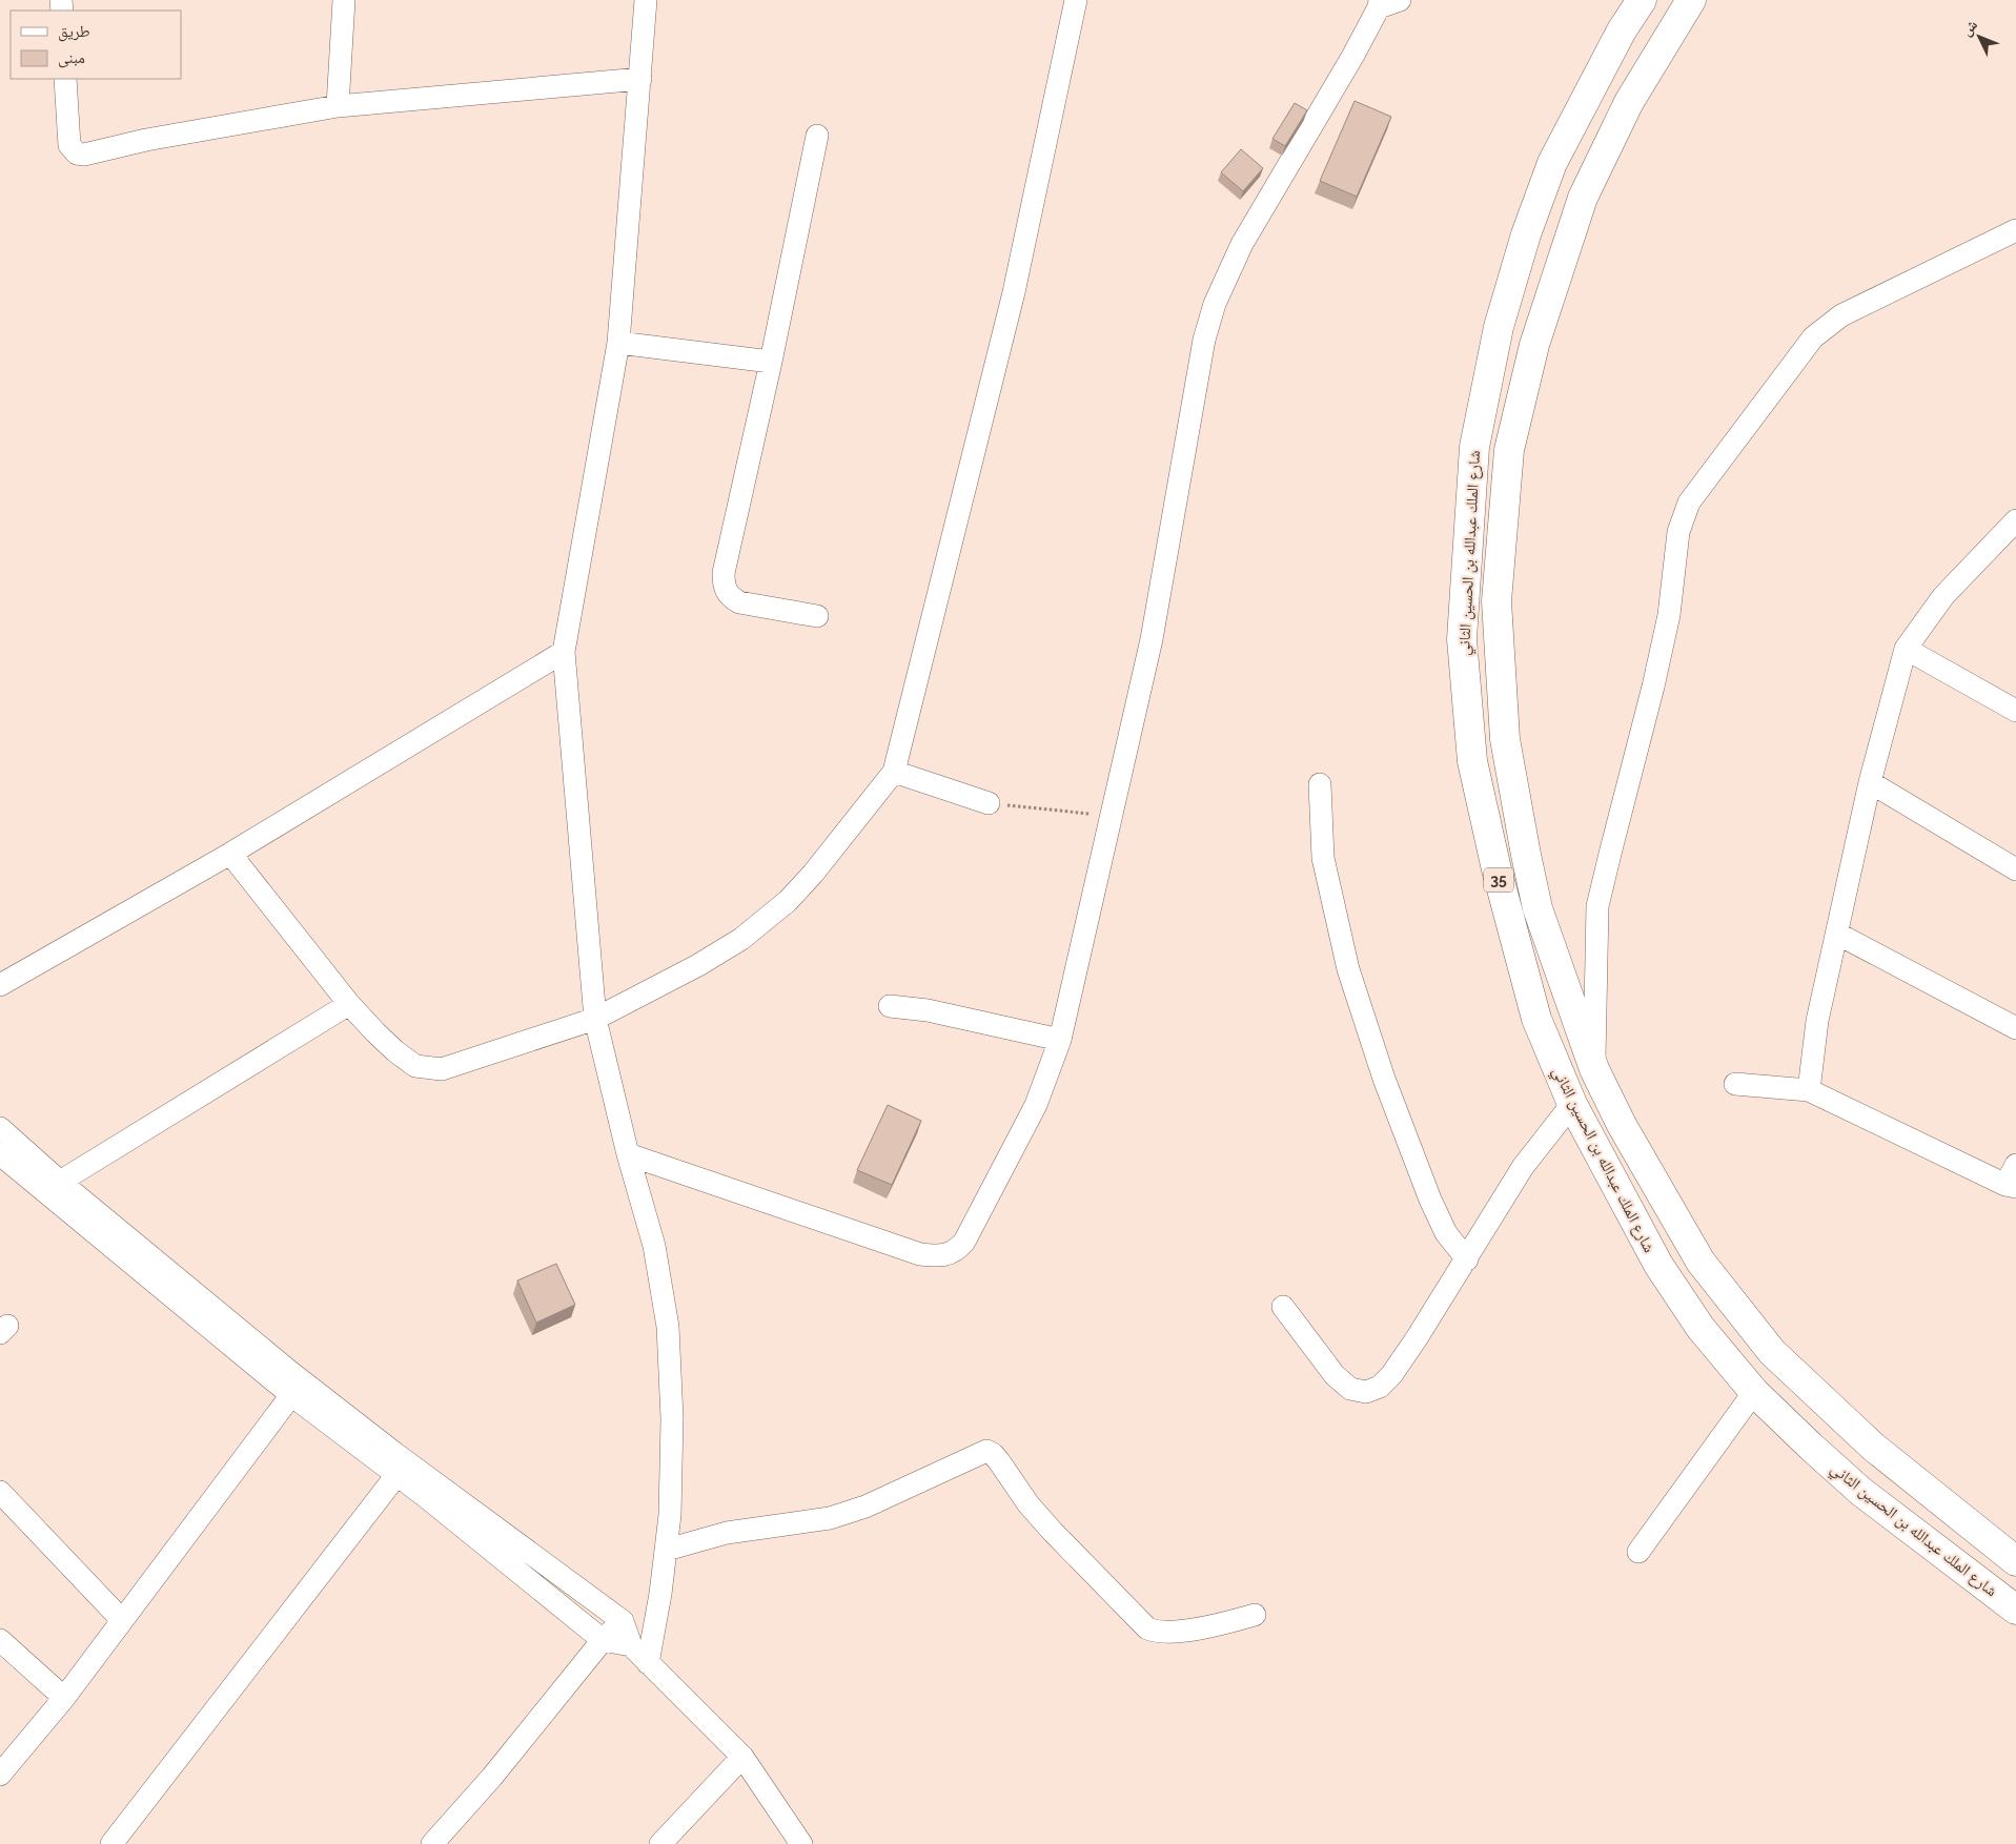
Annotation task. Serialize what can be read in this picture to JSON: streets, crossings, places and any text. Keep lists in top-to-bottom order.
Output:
{
  "streets": {
    "highway": ["شارع الملك عبدالله بن الحسين الثاني", "35"]
  },
  "legend": ["طريق", "مبنى"],
  "north": "top left"
}
